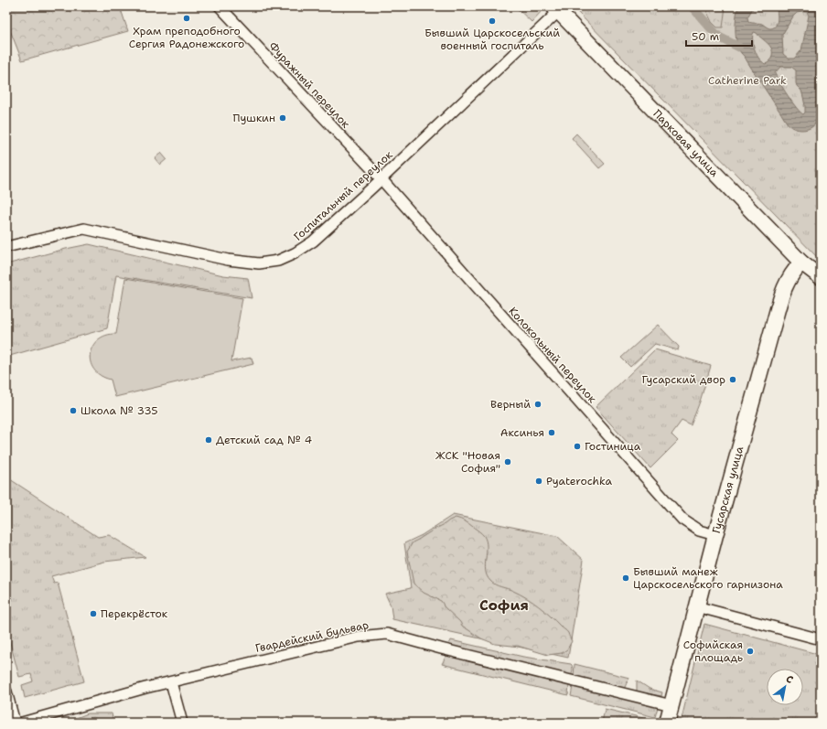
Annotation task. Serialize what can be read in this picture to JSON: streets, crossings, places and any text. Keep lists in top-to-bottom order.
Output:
{
  "streets": {
    "street": [
      "Фуражный переулок",
      "Парковая улица",
      "Госпитальный переулок",
      "Колокольный переулок",
      "Гусарская улица",
      "Гвардейский бульвар"
    ]
  },
  "crossings": [
    ["Фуражный переулок", "Госпитальный переулок"],
    ["Фуражный переулок", "Колокольный переулок"],
    ["Парковая улица", "Госпитальный переулок"],
    ["Парковая улица", "Гусарская улица"],
    ["Госпитальный переулок", "Колокольный переулок"],
    ["Колокольный переулок", "Гусарская улица"],
    ["Гусарская улица", "Гвардейский бульвар"]
  ],
  "districts": ["София"],
  "parks": ["Catherine Park"],
  "places": [
    "Храм преподобного Сергия Радонежского",
    "Бывший Царскосельский военный госпиталь",
    "Пушкин",
    "Гусарский двор",
    "Верный",
    "Школа № 335",
    "Аксинья",
    "Детский сад № 4",
    "Гостиница",
    "ЖСК \"Новая София\"",
    "Pyaterochka",
    "Бывший манеж Царскосельского гарнизона",
    "Перекрёсток",
    "Софийская площадь"
  ],
  "scale_bar": "50 m",
  "north": "top right"
}
